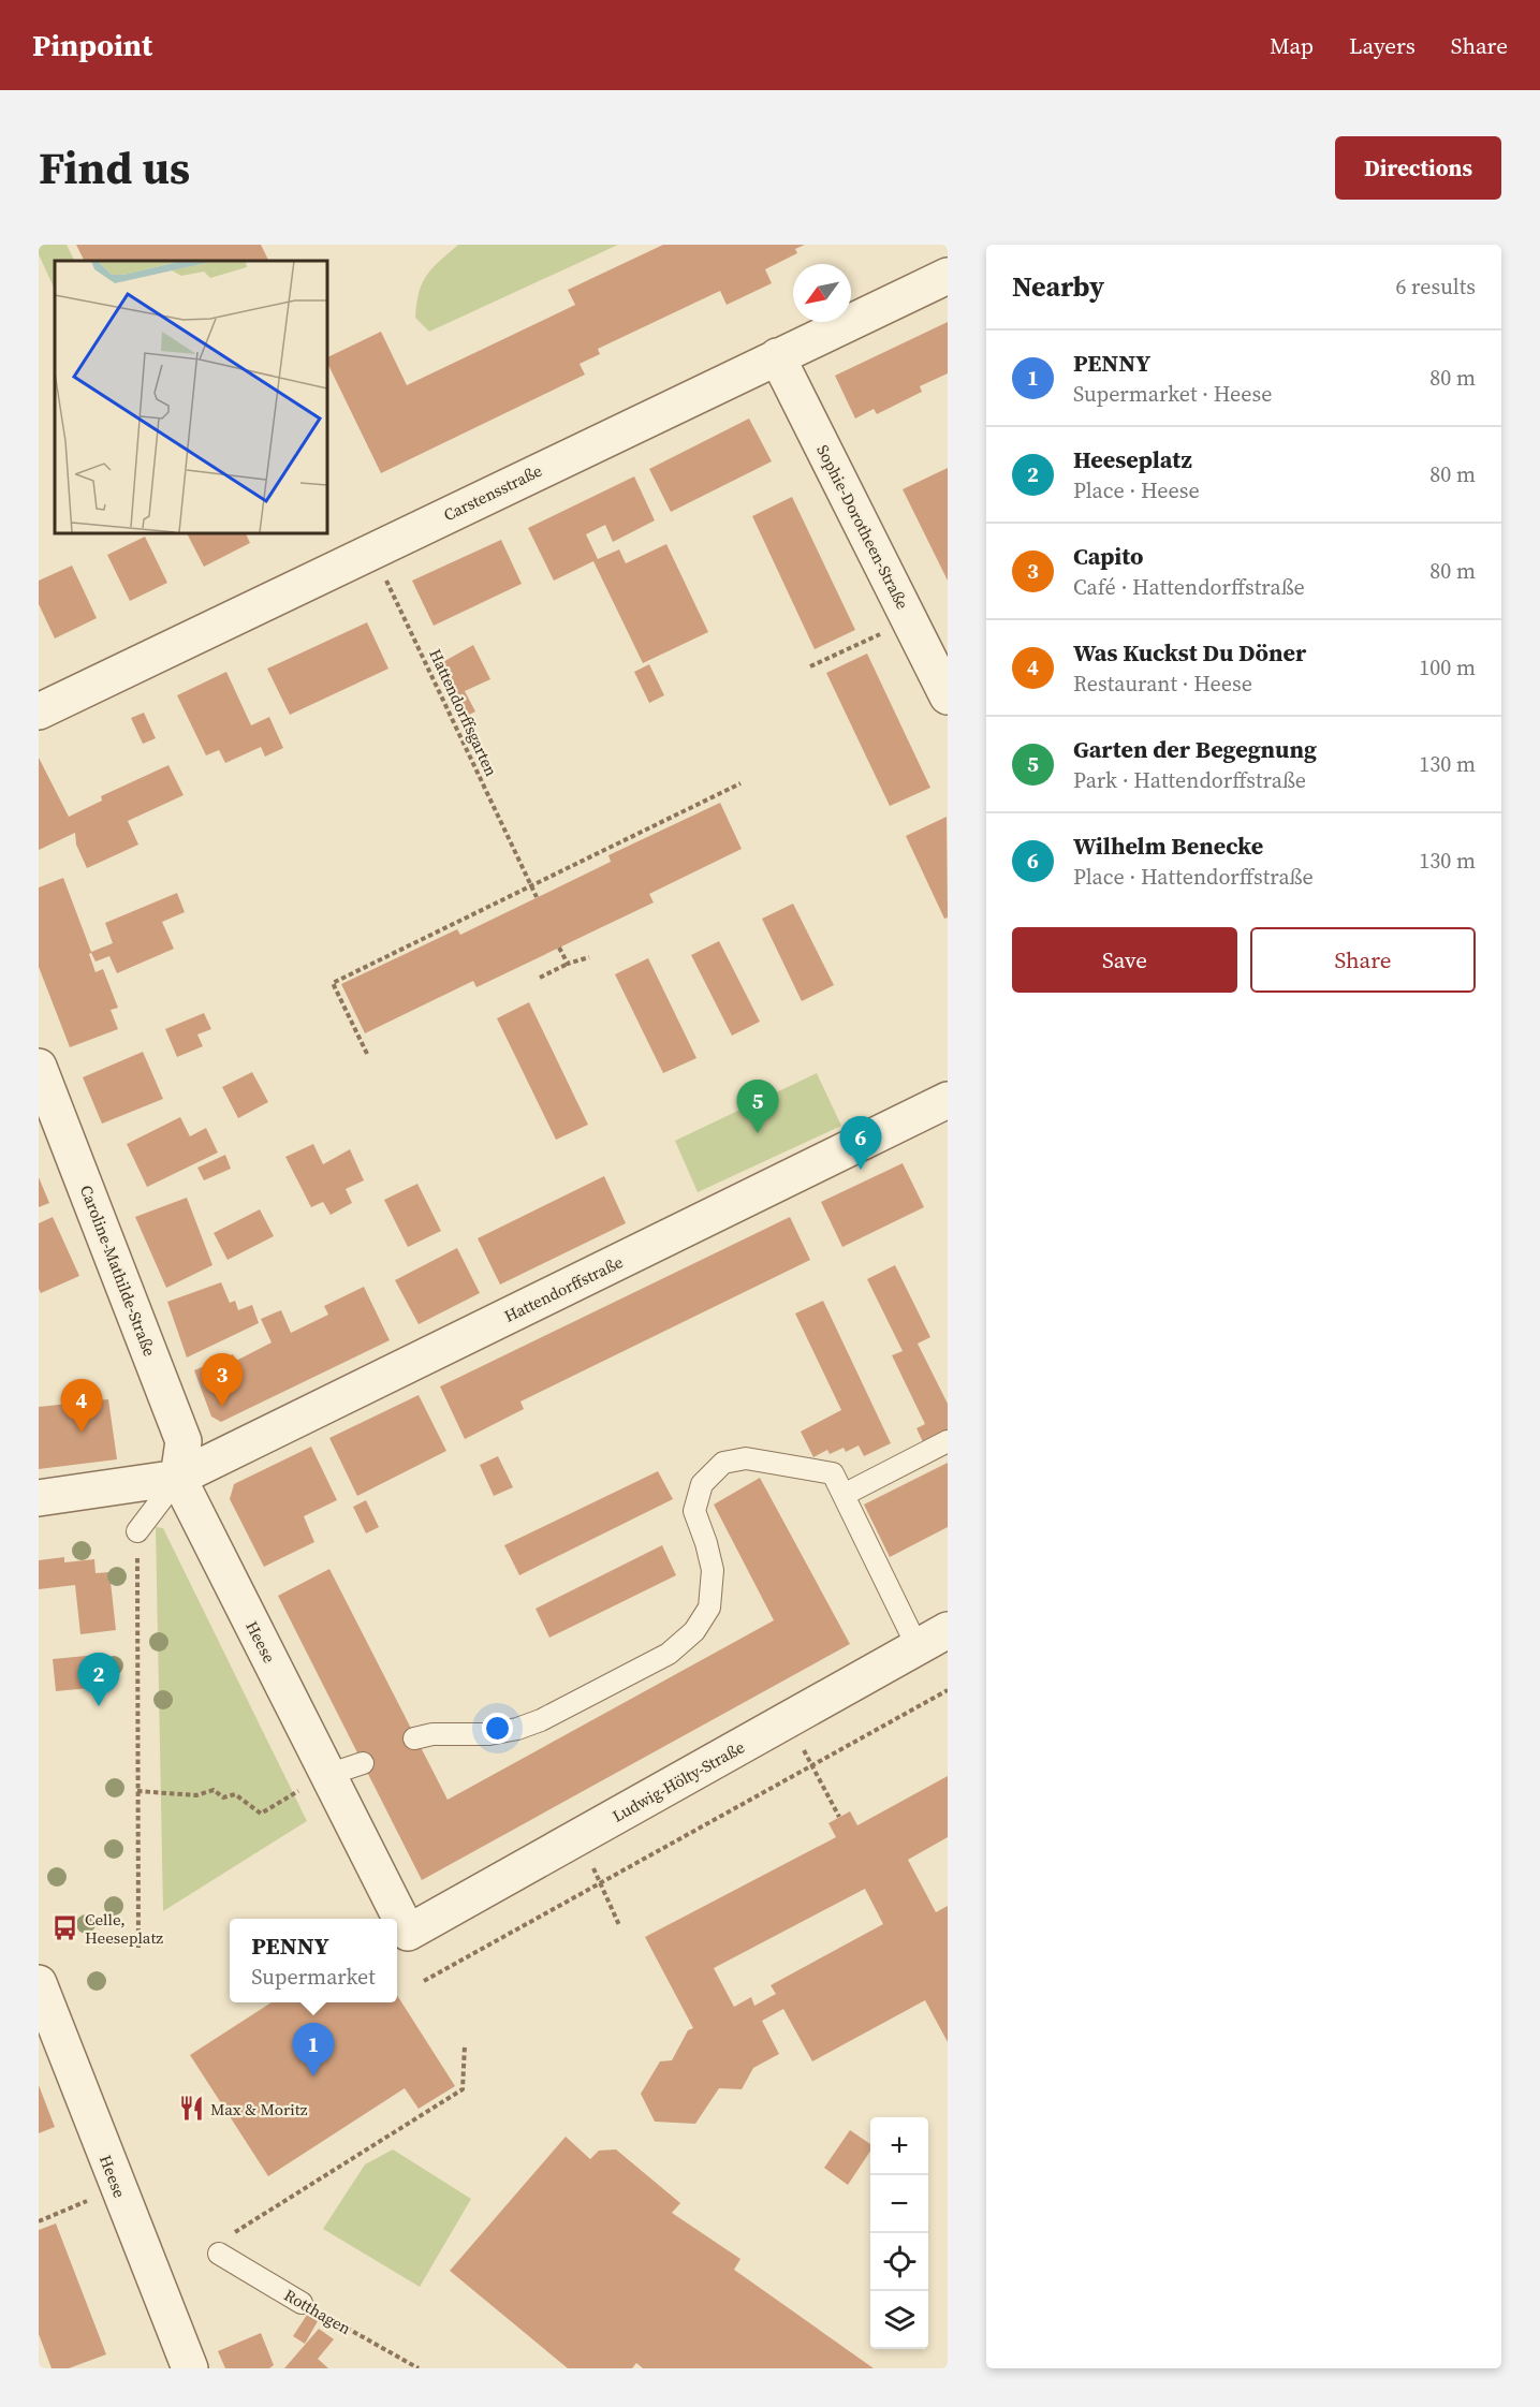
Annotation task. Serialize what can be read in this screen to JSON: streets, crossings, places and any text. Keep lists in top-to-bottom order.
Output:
{
  "streets": {
    "street": [
      "Carstensstraße",
      "Sophie-Dorotheen-Straße",
      "Caroline-Mathilde-Straße",
      "Hattendorffstraße",
      "Heese",
      "Ludwig-Hölty-Straße"
    ],
    "lane": ["Rotthagen"],
    "path": ["Hattendorffsgarten"]
  },
  "crossings": [
    ["Carstensstraße", "Sophie-Dorotheen-Straße"],
    ["Carstensstraße", "Hattendorffsgarten"],
    ["Caroline-Mathilde-Straße", "Hattendorffstraße"],
    ["Caroline-Mathilde-Straße", "Heese"],
    ["Hattendorffstraße", "Heese"],
    ["Heese", "Ludwig-Hölty-Straße"]
  ],
  "places": {
    "bus stop": ["Celle, Heeseplatz"],
    "restaurant": ["Max & Moritz"]
  },
  "north": "bottom left",
  "page": {
    "header": "Pinpoint",
    "nav": ["Map", "Layers", "Share"],
    "title": "Find us",
    "buttons": [
      "Directions",
      ["Save", "Share"]
    ],
    "heading": ["Nearby", "6 results"],
    "list": [
      {
        "mark": "1",
        "name": "PENNY",
        "note": "Supermarket · Heese",
        "value": "80 m"
      },
      {
        "mark": "2",
        "name": "Heeseplatz",
        "note": "Place · Heese",
        "value": "80 m"
      },
      {
        "mark": "3",
        "name": "Capito",
        "note": "Café · Hattendorffstraße",
        "value": "80 m"
      },
      {
        "mark": "4",
        "name": "Was Kuckst Du Döner",
        "note": "Restaurant · Heese",
        "value": "100 m"
      },
      {
        "mark": "5",
        "name": "Garten der Begegnung",
        "note": "Park · Hattendorffstraße",
        "value": "130 m"
      },
      {
        "mark": "6",
        "name": "Wilhelm Benecke",
        "note": "Place · Hattendorffstraße",
        "value": "130 m"
      }
    ],
    "pins": [
      "5",
      "6",
      "3",
      "4",
      "2",
      "1"
    ],
    "popup": ["PENNY", "Supermarket"],
    "map_buttons": ["+", "−"]
  }
}
